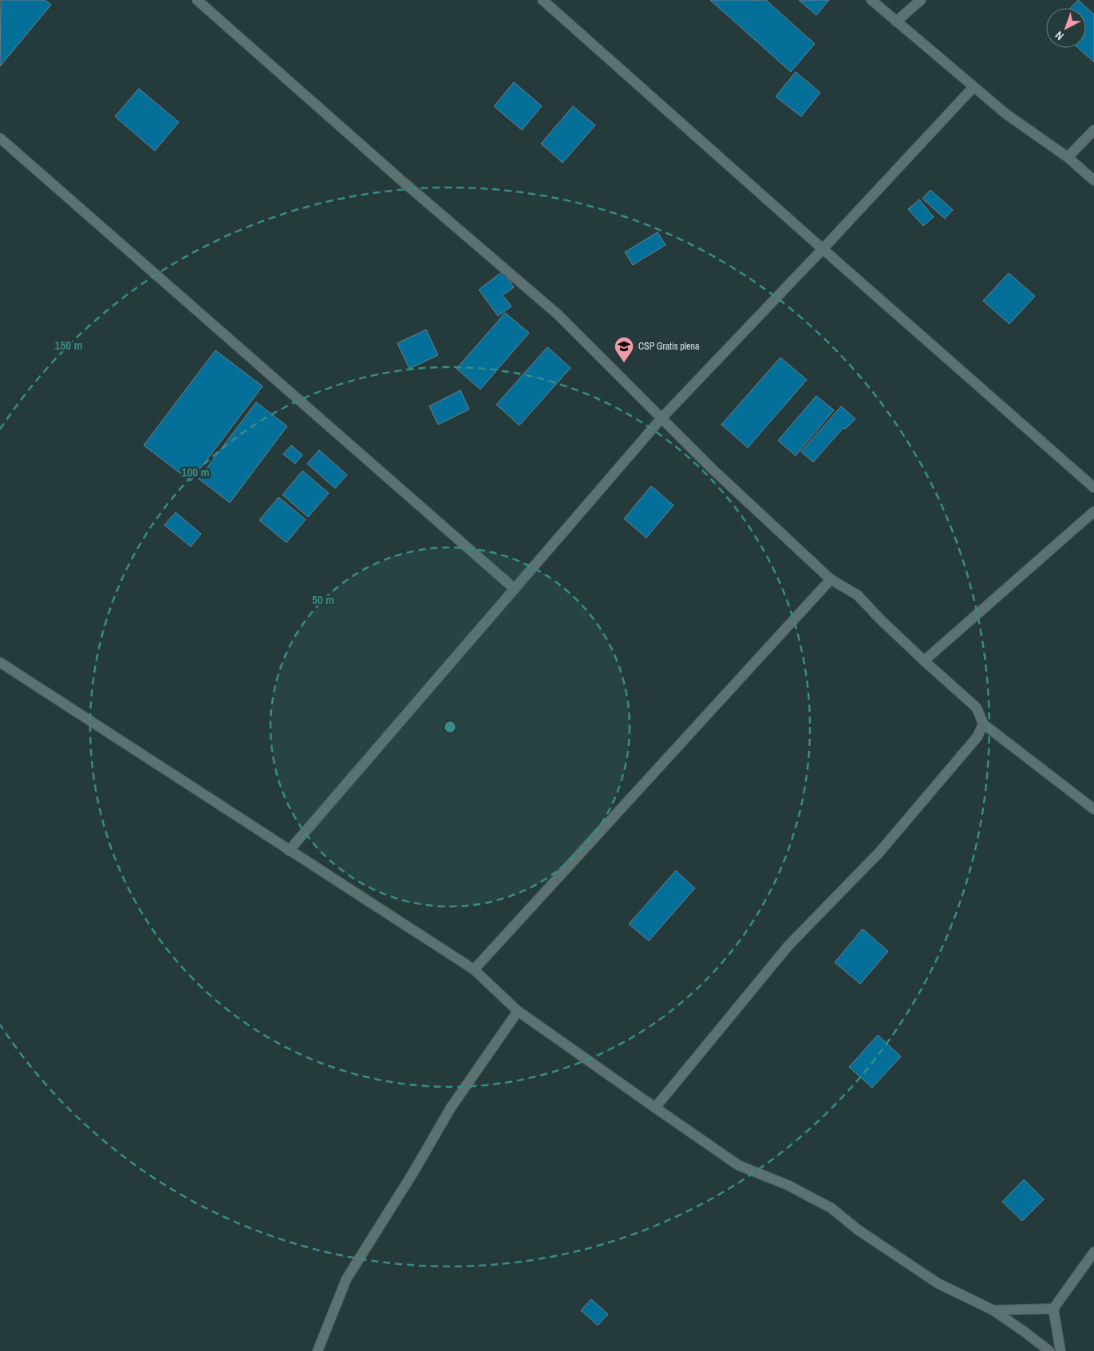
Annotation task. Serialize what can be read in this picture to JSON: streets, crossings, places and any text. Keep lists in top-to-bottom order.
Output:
{
  "places": {
    "school or university": ["CSP Gratis plena"]
  },
  "north": "bottom left",
  "rings": ["150 m", "100 m", "50 m"]
}
